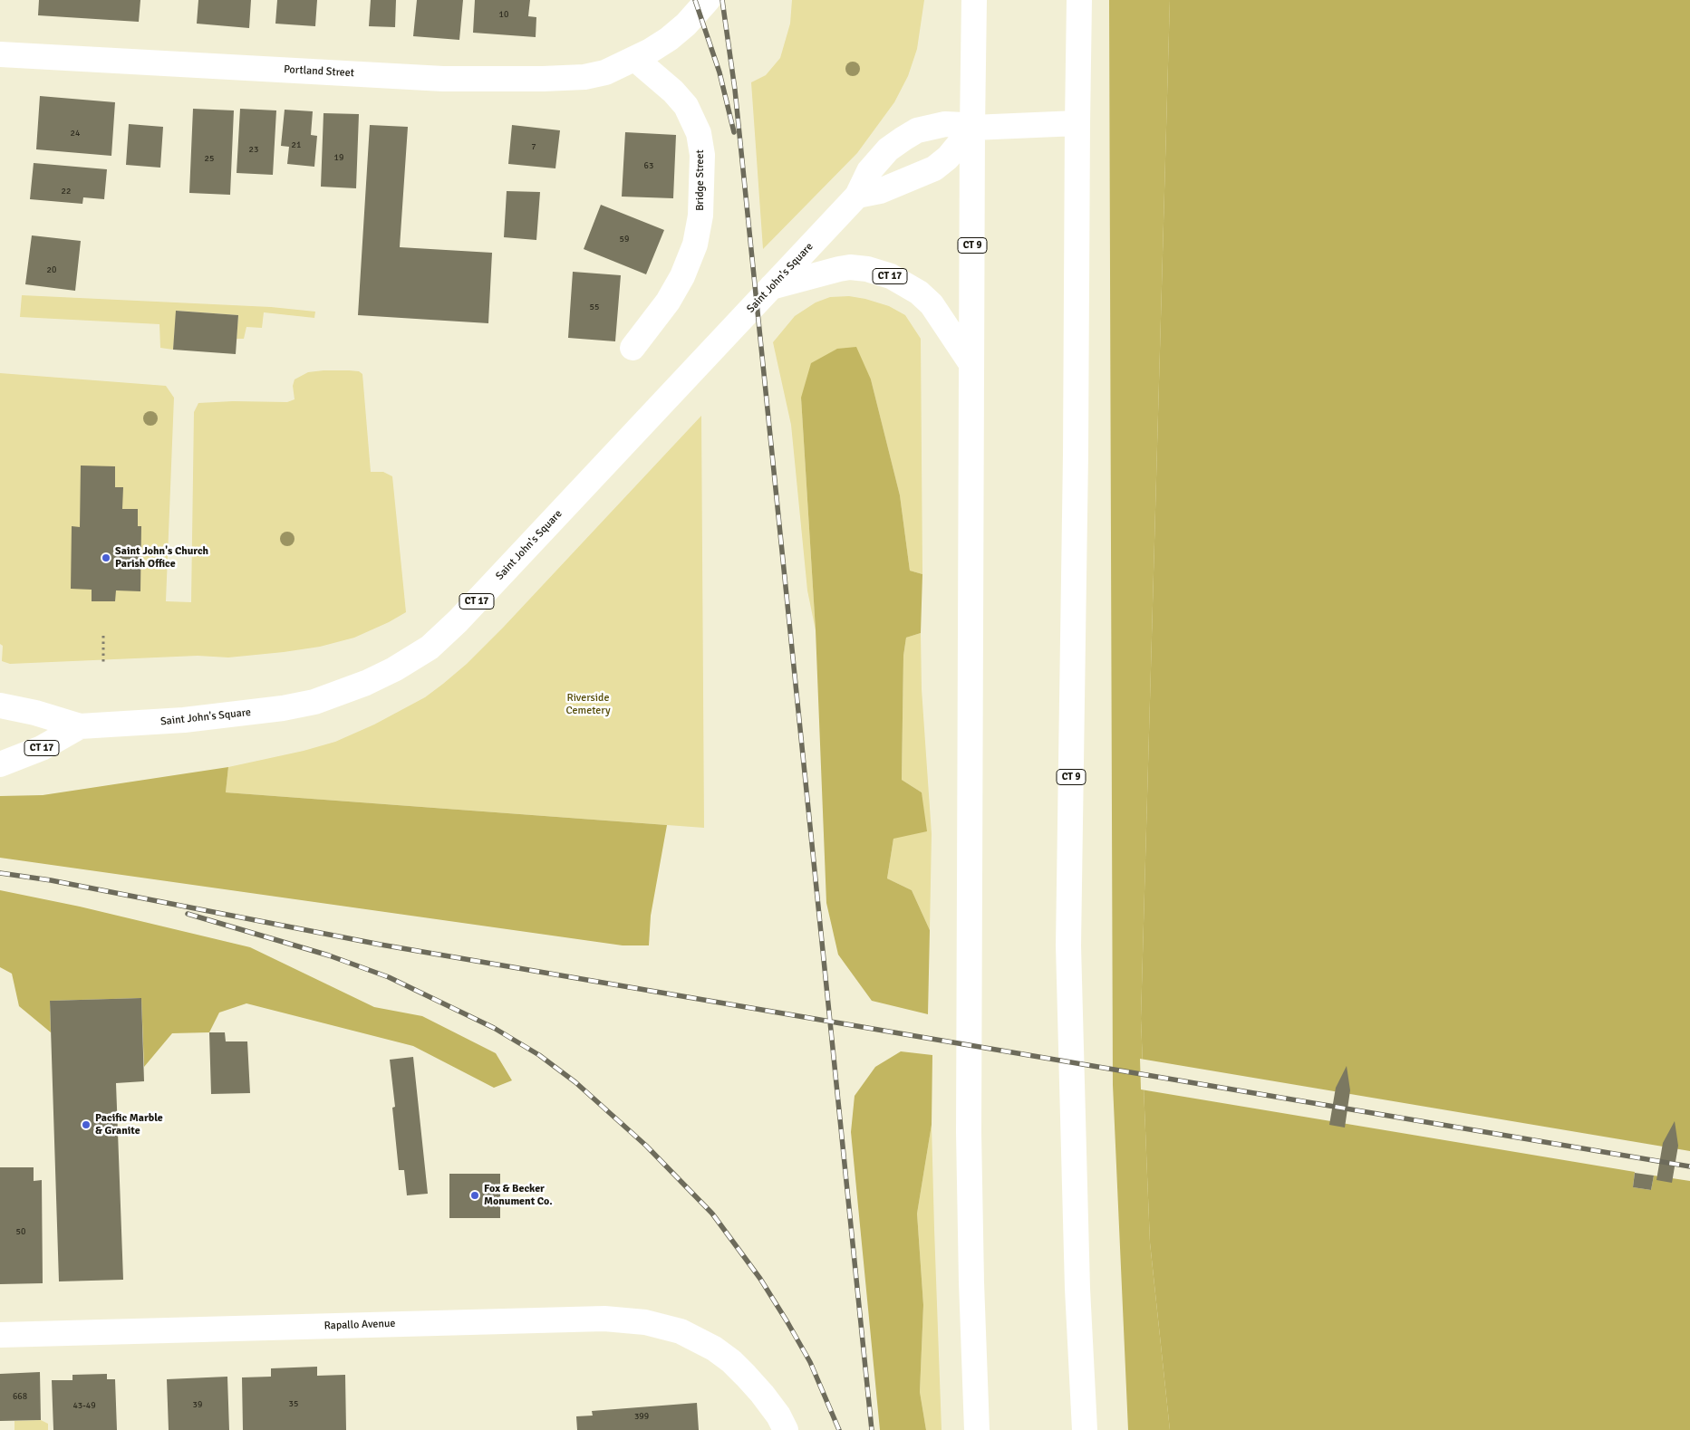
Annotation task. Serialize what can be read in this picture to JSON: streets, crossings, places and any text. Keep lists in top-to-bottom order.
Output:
{
  "streets": {
    "main road": [
      "Portland Street",
      "Bridge Street",
      "CT 9",
      "CT 17",
      "Saint John's Square",
      "Rapallo Avenue"
    ]
  },
  "crossings": [
    ["Portland Street", "Bridge Street"],
    ["CT 9", "CT 17"],
    ["CT 9", "Saint John's Square"],
    ["CT 17", "Saint John's Square"]
  ],
  "parks": ["Riverside Cemetery"],
  "places": ["Saint John's Church Parish Office", "Pacific Marble & Granite", "Fox & Becker Monument Co."],
  "house_numbers": [
    "10",
    "24",
    "21",
    "7",
    "23",
    "19",
    "25",
    "63",
    "22",
    "59",
    "20",
    "55",
    "50",
    "668",
    "35",
    "39",
    "43-49",
    "399"
  ]
}
